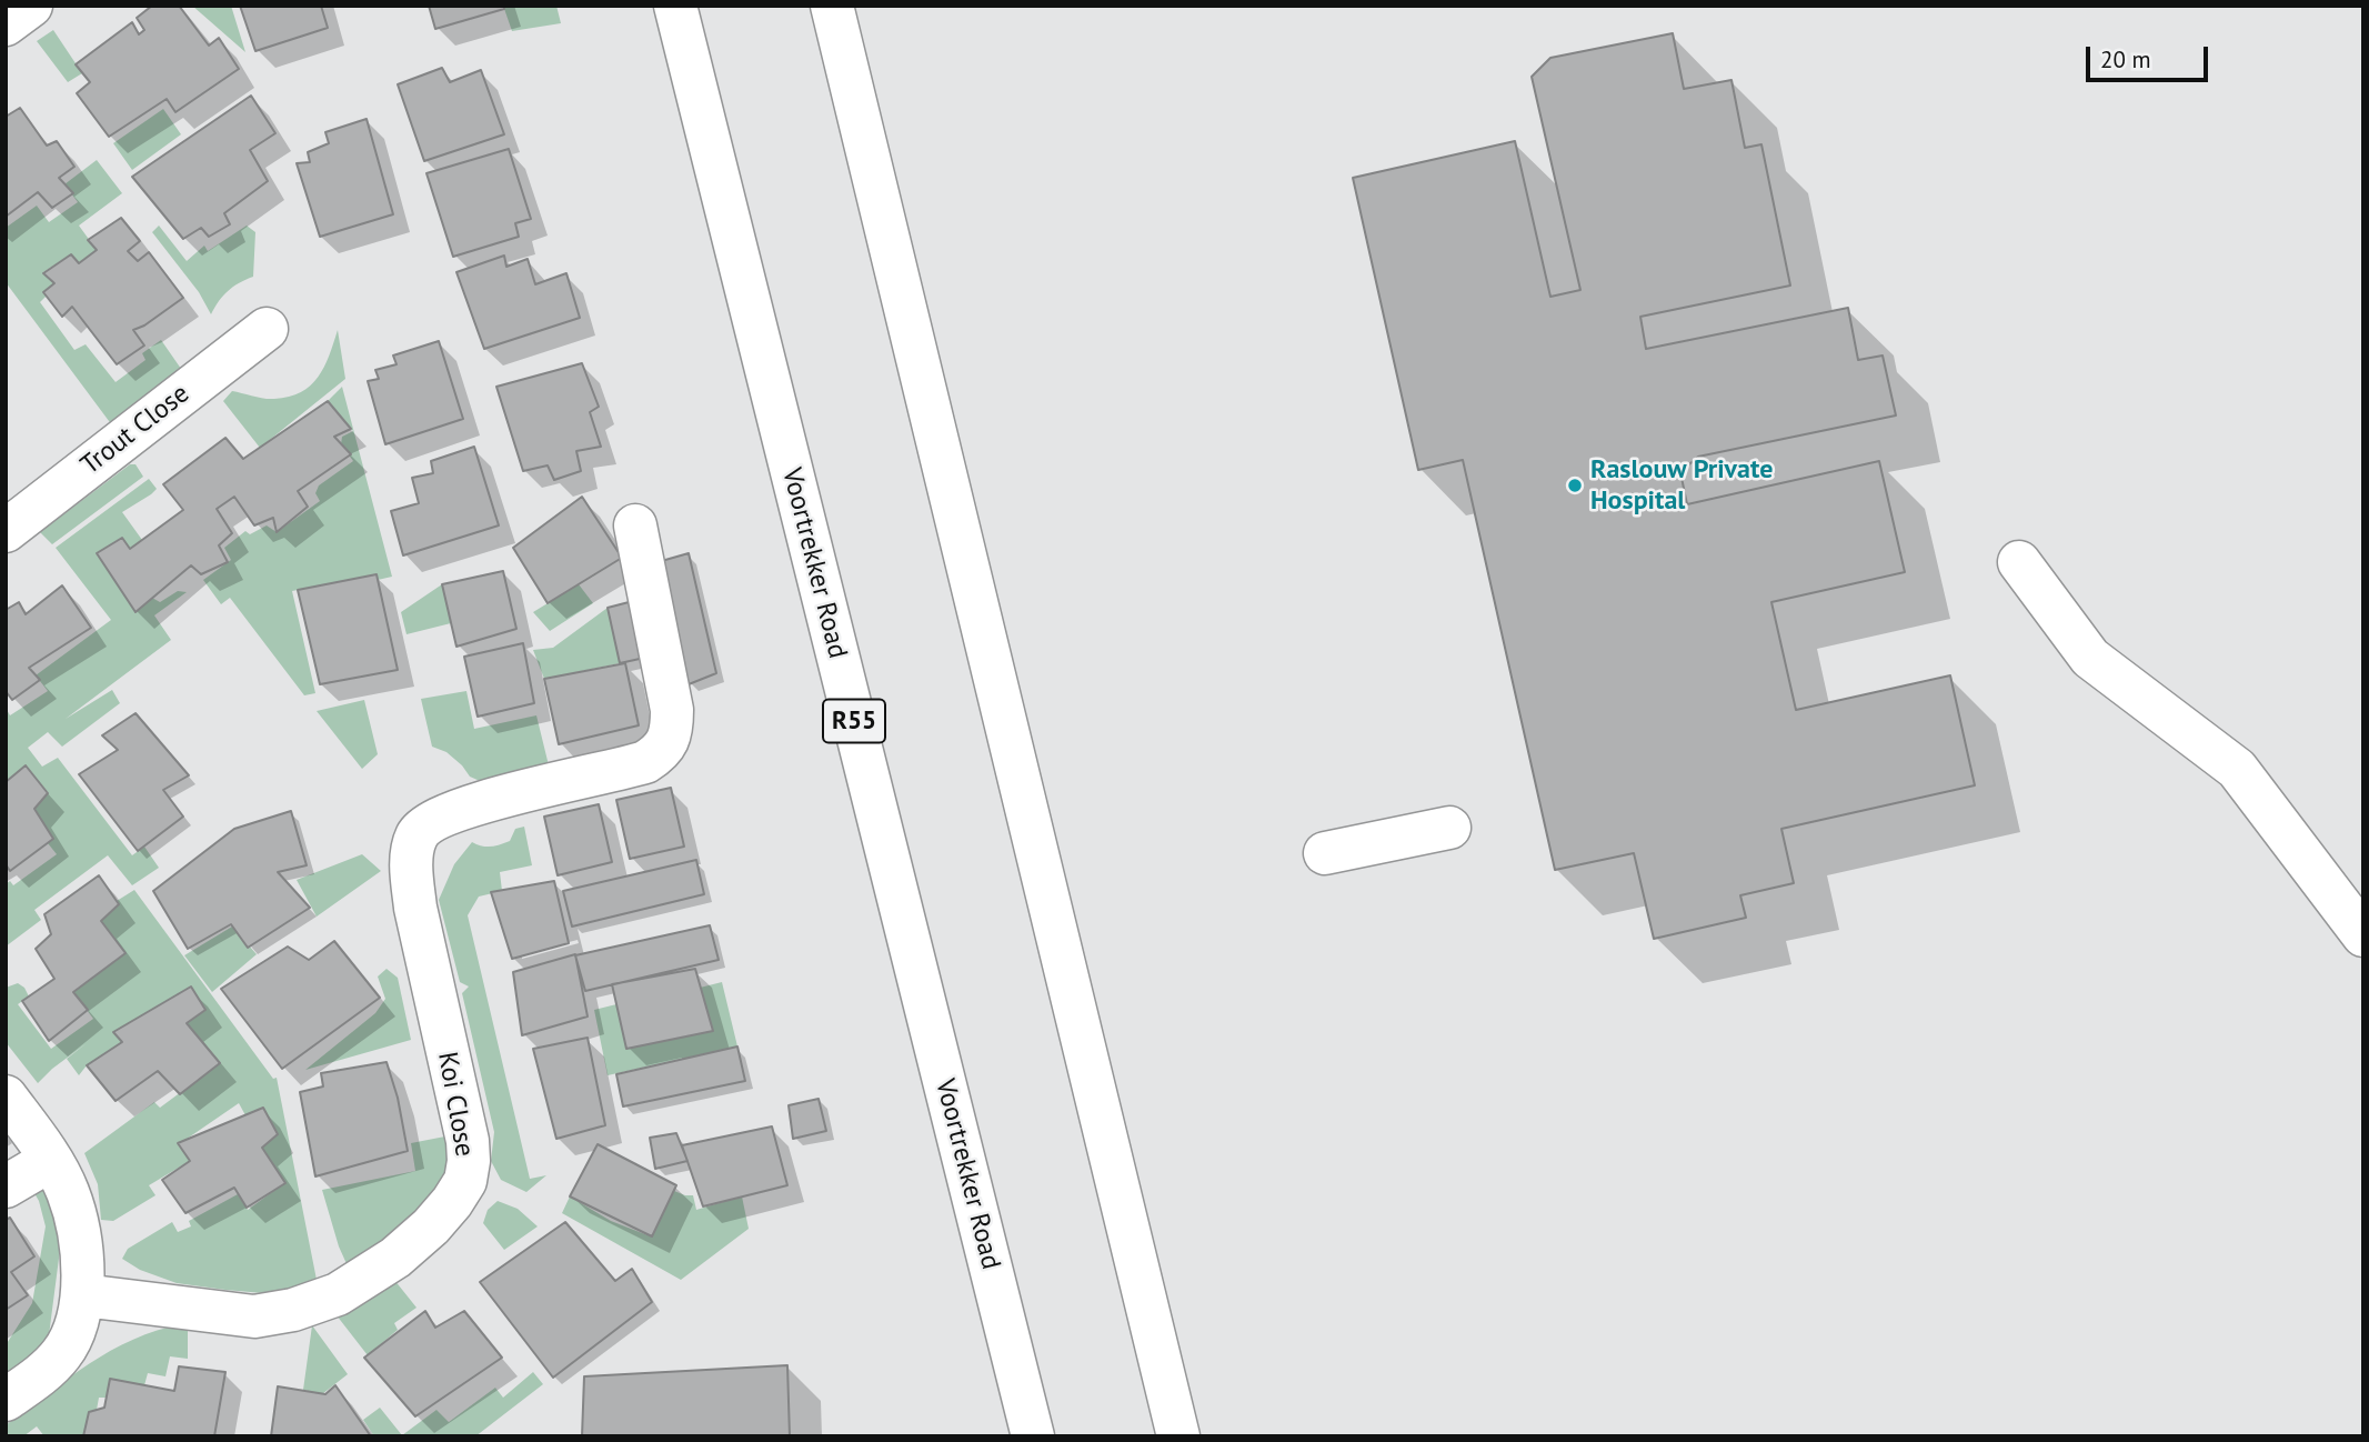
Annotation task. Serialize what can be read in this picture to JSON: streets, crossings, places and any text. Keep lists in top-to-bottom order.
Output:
{
  "streets": {
    "main road": [
      "Trout Close",
      "Voortrekker Road",
      "R55",
      "Koi Close"
    ]
  },
  "places": ["Raslouw Private Hospital"],
  "scale_bar": "20 m"
}
